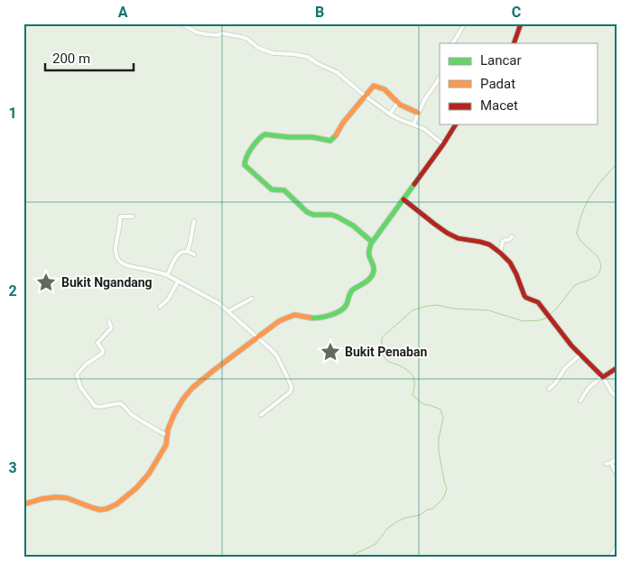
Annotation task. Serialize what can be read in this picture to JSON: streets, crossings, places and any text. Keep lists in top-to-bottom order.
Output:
{
  "places": {
    "place": ["Bukit Ngandang", "Bukit Penaban"]
  },
  "legend": ["Lancar", "Padat", "Macet"],
  "scale_bar": "200 m",
  "grid": {
    "columns": ["A", "B", "C"],
    "rows": ["1", "2", "3"]
  }
}
